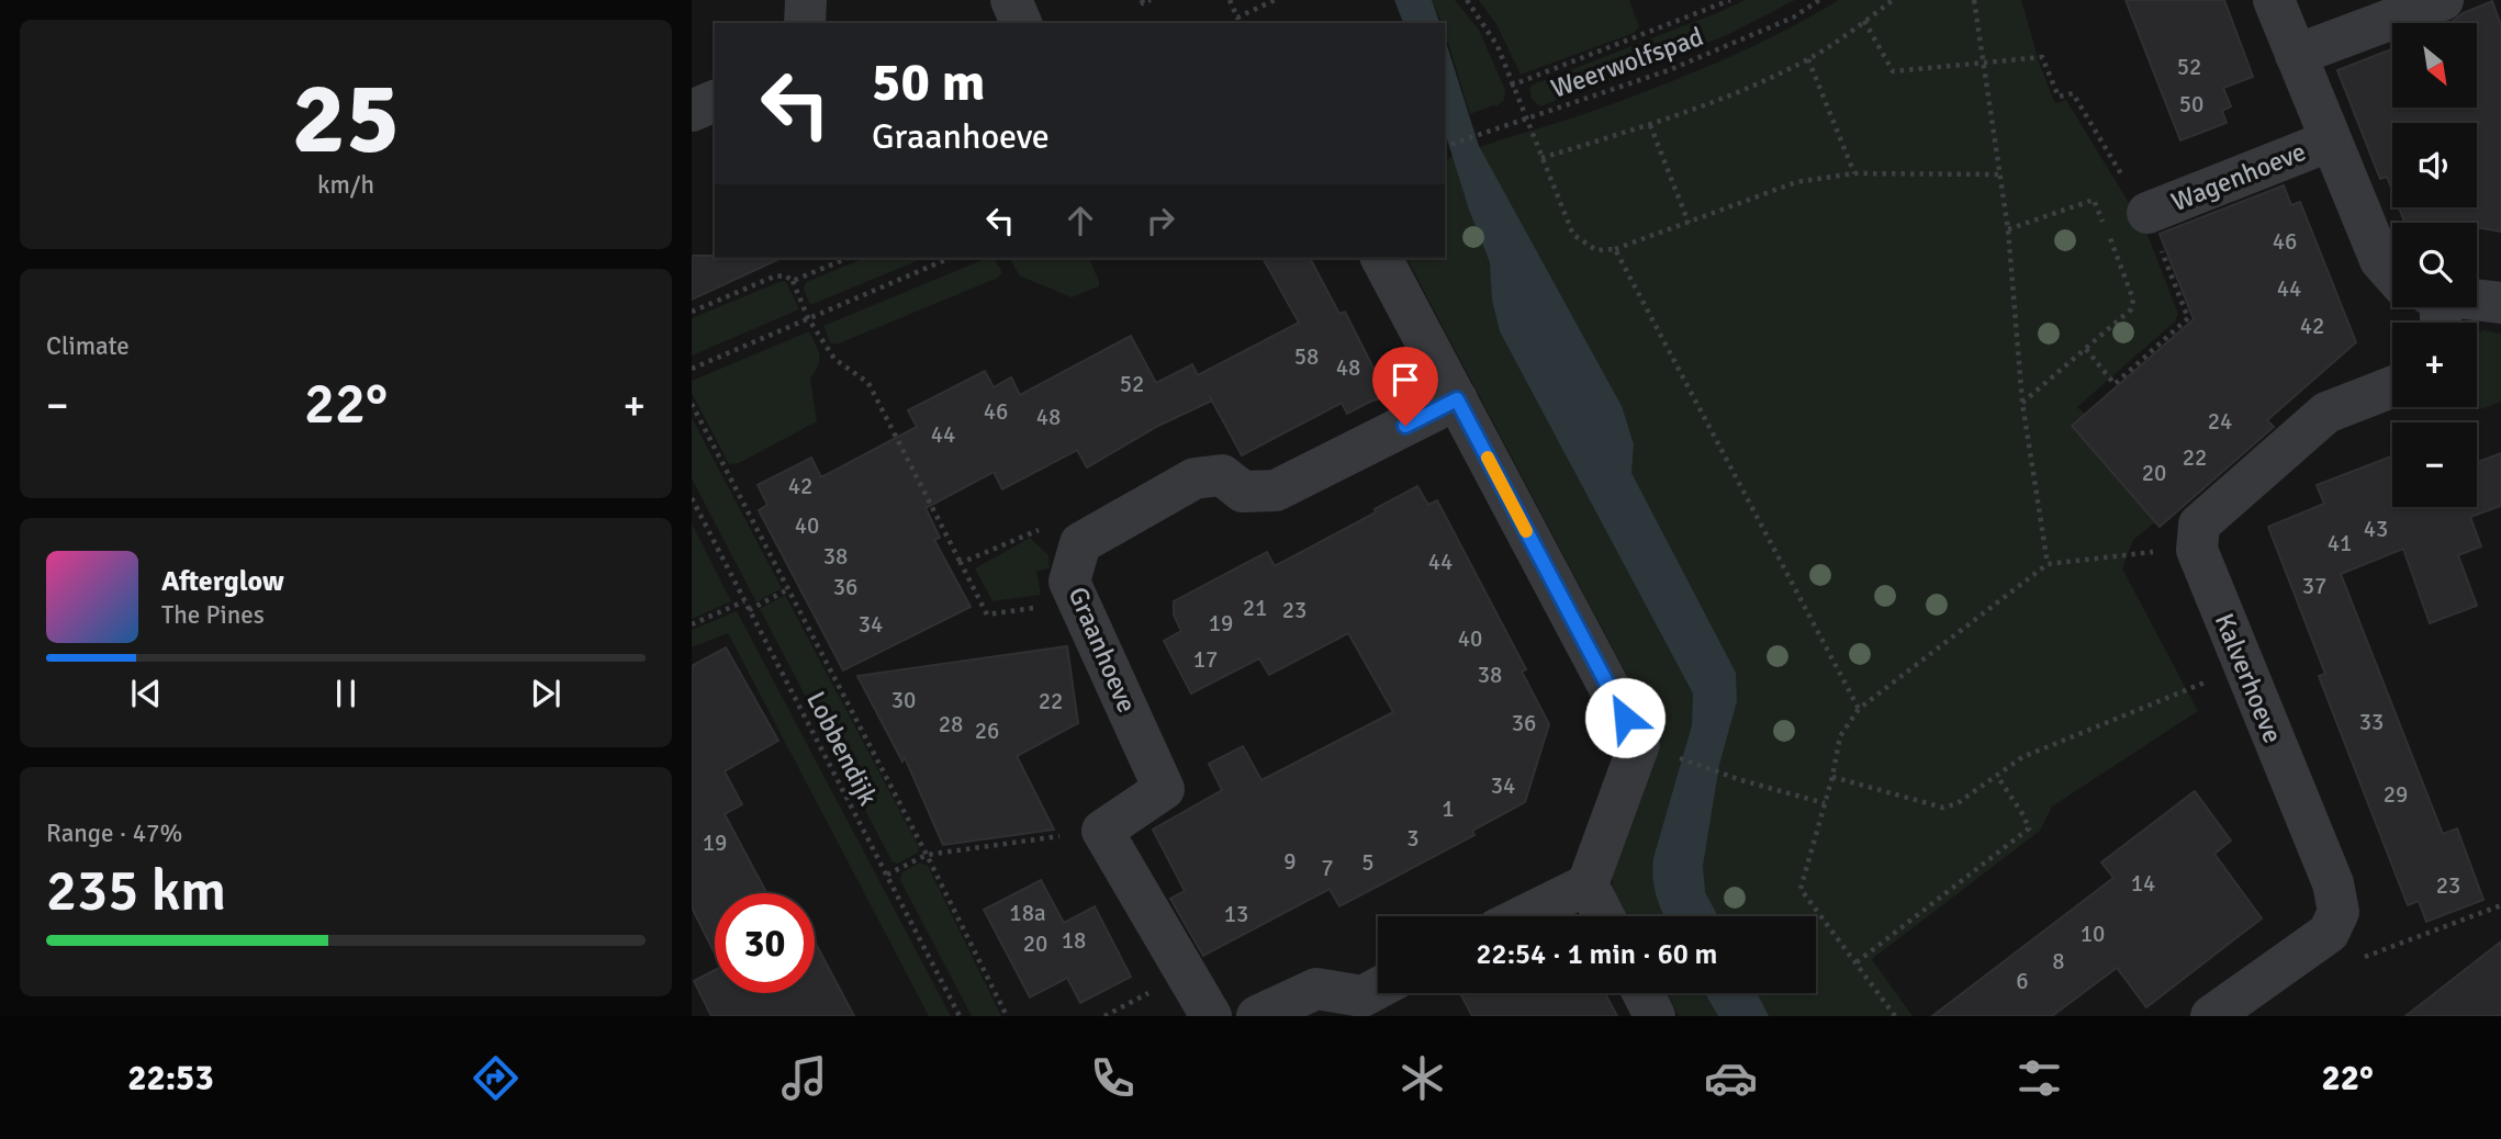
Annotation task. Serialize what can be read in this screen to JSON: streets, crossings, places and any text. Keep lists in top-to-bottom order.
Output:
{
  "streets": {
    "street": ["Wagenhoeve", "Graanhoeve", "Kalverhoeve"],
    "path": ["Weerwolfspad", "Lobbendijk"]
  },
  "house_numbers": [
    "52",
    "50",
    "46",
    "44",
    "42",
    "58",
    "48",
    "52",
    "46",
    "48",
    "24",
    "44",
    "22",
    "20",
    "42",
    "40",
    "43",
    "41",
    "38",
    "44",
    "37",
    "36",
    "21",
    "23",
    "19",
    "34",
    "40",
    "17",
    "38",
    "30",
    "22",
    "33",
    "36",
    "28",
    "26",
    "34",
    "29",
    "1",
    "3",
    "19",
    "9",
    "5",
    "7",
    "14",
    "23",
    "18a",
    "13",
    "10",
    "18",
    "20",
    "8",
    "6"
  ],
  "north": "bottom right",
  "page": {
    "tile": [
      ["25", "km/h"],
      "Climate",
      ["Range · 47%", "235 km"]
    ],
    "map_buttons": ["+", "−"],
    "turn": ["50 m", "Graanhoeve"],
    "heat": ["−", "22°", "+"],
    "song": ["Afterglow", "The Pines"],
    "limit": "30",
    "trip": "22:54 · 1 min · 60 m",
    "tabs": ["22:53", "22°"]
  }
}
